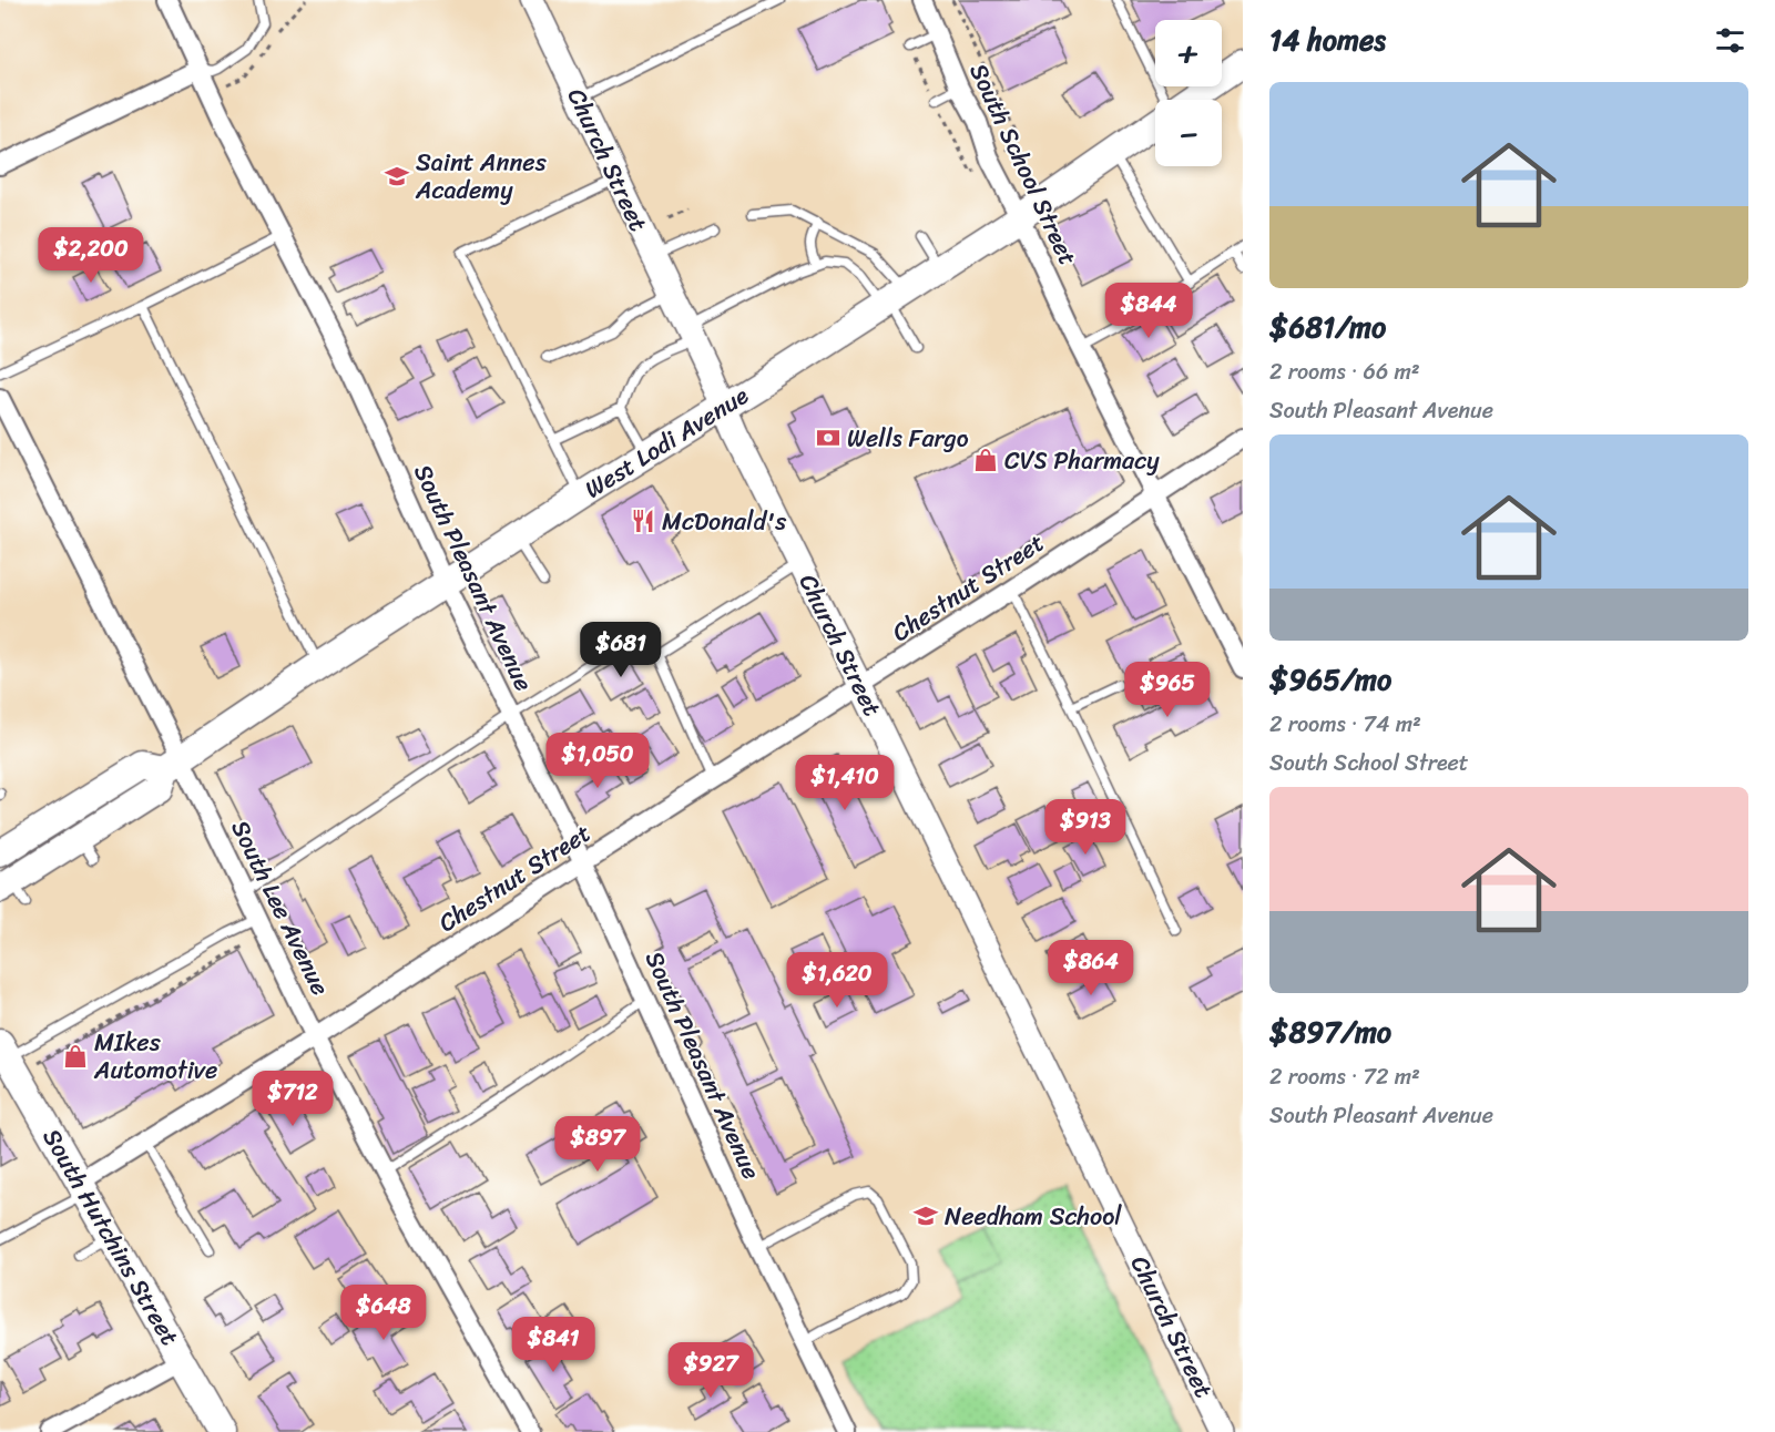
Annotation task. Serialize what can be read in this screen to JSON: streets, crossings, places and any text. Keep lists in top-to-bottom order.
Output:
{
  "streets": {
    "main road": ["West Lodi Avenue", "South Hutchins Street"],
    "street": [
      "Church Street",
      "South School Street",
      "South Pleasant Avenue",
      "Chestnut Street",
      "South Lee Avenue"
    ]
  },
  "crossings": [
    ["Church Street", "West Lodi Avenue"],
    ["Church Street", "Chestnut Street"],
    ["South School Street", "West Lodi Avenue"],
    ["South School Street", "Chestnut Street"],
    ["West Lodi Avenue", "South Pleasant Avenue"],
    ["West Lodi Avenue", "South Lee Avenue"],
    ["South Pleasant Avenue", "Chestnut Street"],
    ["Chestnut Street", "South Lee Avenue"],
    ["Chestnut Street", "South Hutchins Street"]
  ],
  "places": {
    "school or university": ["Saint Annes Academy", "Needham School"],
    "bank": ["Wells Fargo"],
    "shop": ["CVS Pharmacy", "MIkes Automotive"],
    "restaurant": ["McDonald's"]
  },
  "page": {
    "heading": "14 homes",
    "map_buttons": ["+", "−"],
    "list": [
      {
        "name": "$681/mo",
        "note": "2 rooms · 66 m² · South Pleasant Avenue"
      },
      {
        "name": "$965/mo",
        "note": "2 rooms · 74 m² · South School Street"
      },
      {
        "name": "$897/mo",
        "note": "2 rooms · 72 m² · South Pleasant Avenue"
      }
    ],
    "price": [
      "$2,200",
      "$844",
      "$681",
      "$965",
      "$1,050",
      "$1,410",
      "$913",
      "$864",
      "$1,620",
      "$712",
      "$897",
      "$648",
      "$841",
      "$927"
    ]
  }
}
